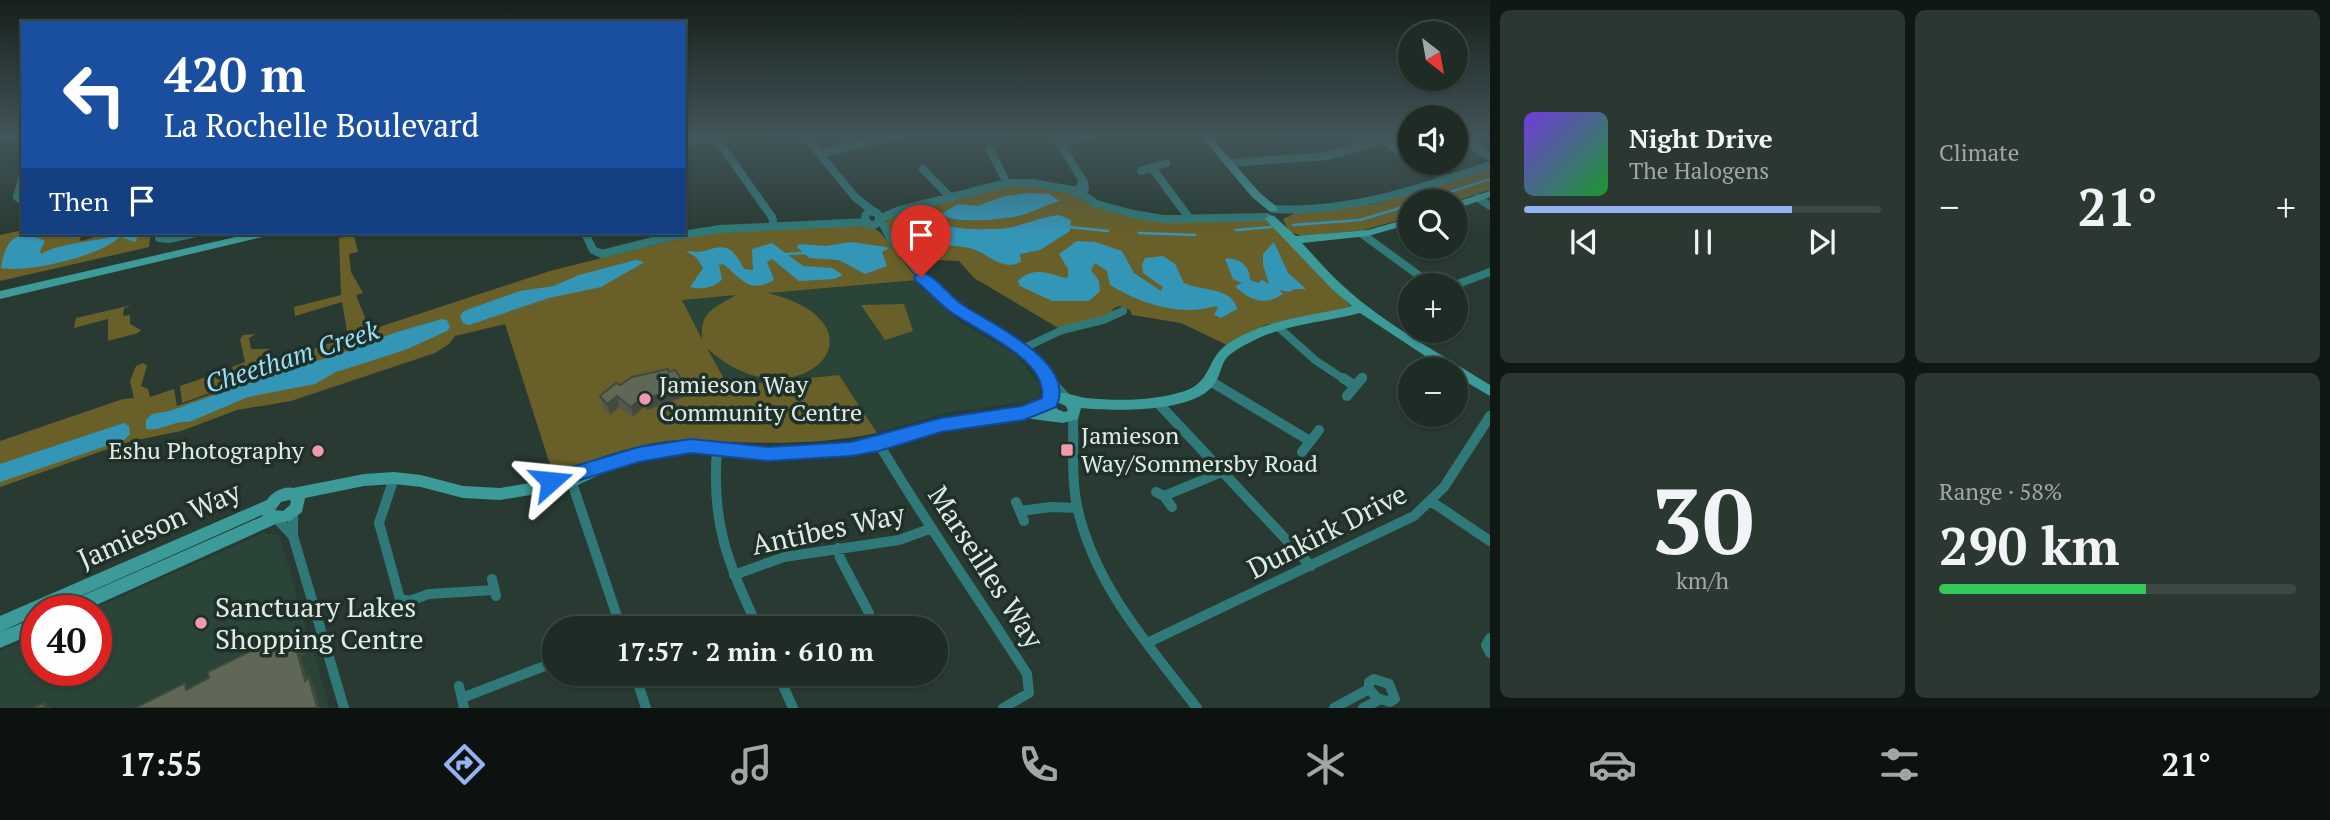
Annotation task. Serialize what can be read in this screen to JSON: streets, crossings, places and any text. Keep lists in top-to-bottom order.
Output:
{
  "streets": {
    "street": [
      "Jamieson Way",
      "Antibes Way",
      "Dunkirk Drive",
      "Marseilles Way"
    ]
  },
  "crossings": [
    ["Jamieson Way", "Marseilles Way"],
    ["Antibes Way", "Marseilles Way"]
  ],
  "water": ["Cheetham Creek"],
  "places": {
    "other": ["Jamieson Way Community Centre", "Eshu Photography", "Sanctuary Lakes Shopping Centre"],
    "transit": ["Jamieson Way/Sommersby Road"]
  },
  "north": "bottom right",
  "page": {
    "tile": [
      "Climate",
      ["30", "km/h"],
      ["Range · 58%", "290 km"]
    ],
    "map_buttons": ["+", "−"],
    "turn": ["420 m", "La Rochelle Boulevard"],
    "song": ["Night Drive", "The Halogens"],
    "then": "Then",
    "heat": ["−", "21°", "+"],
    "limit": "40",
    "trip": "17:57 · 2 min · 610 m",
    "tabs": ["17:55", "21°"]
  }
}
